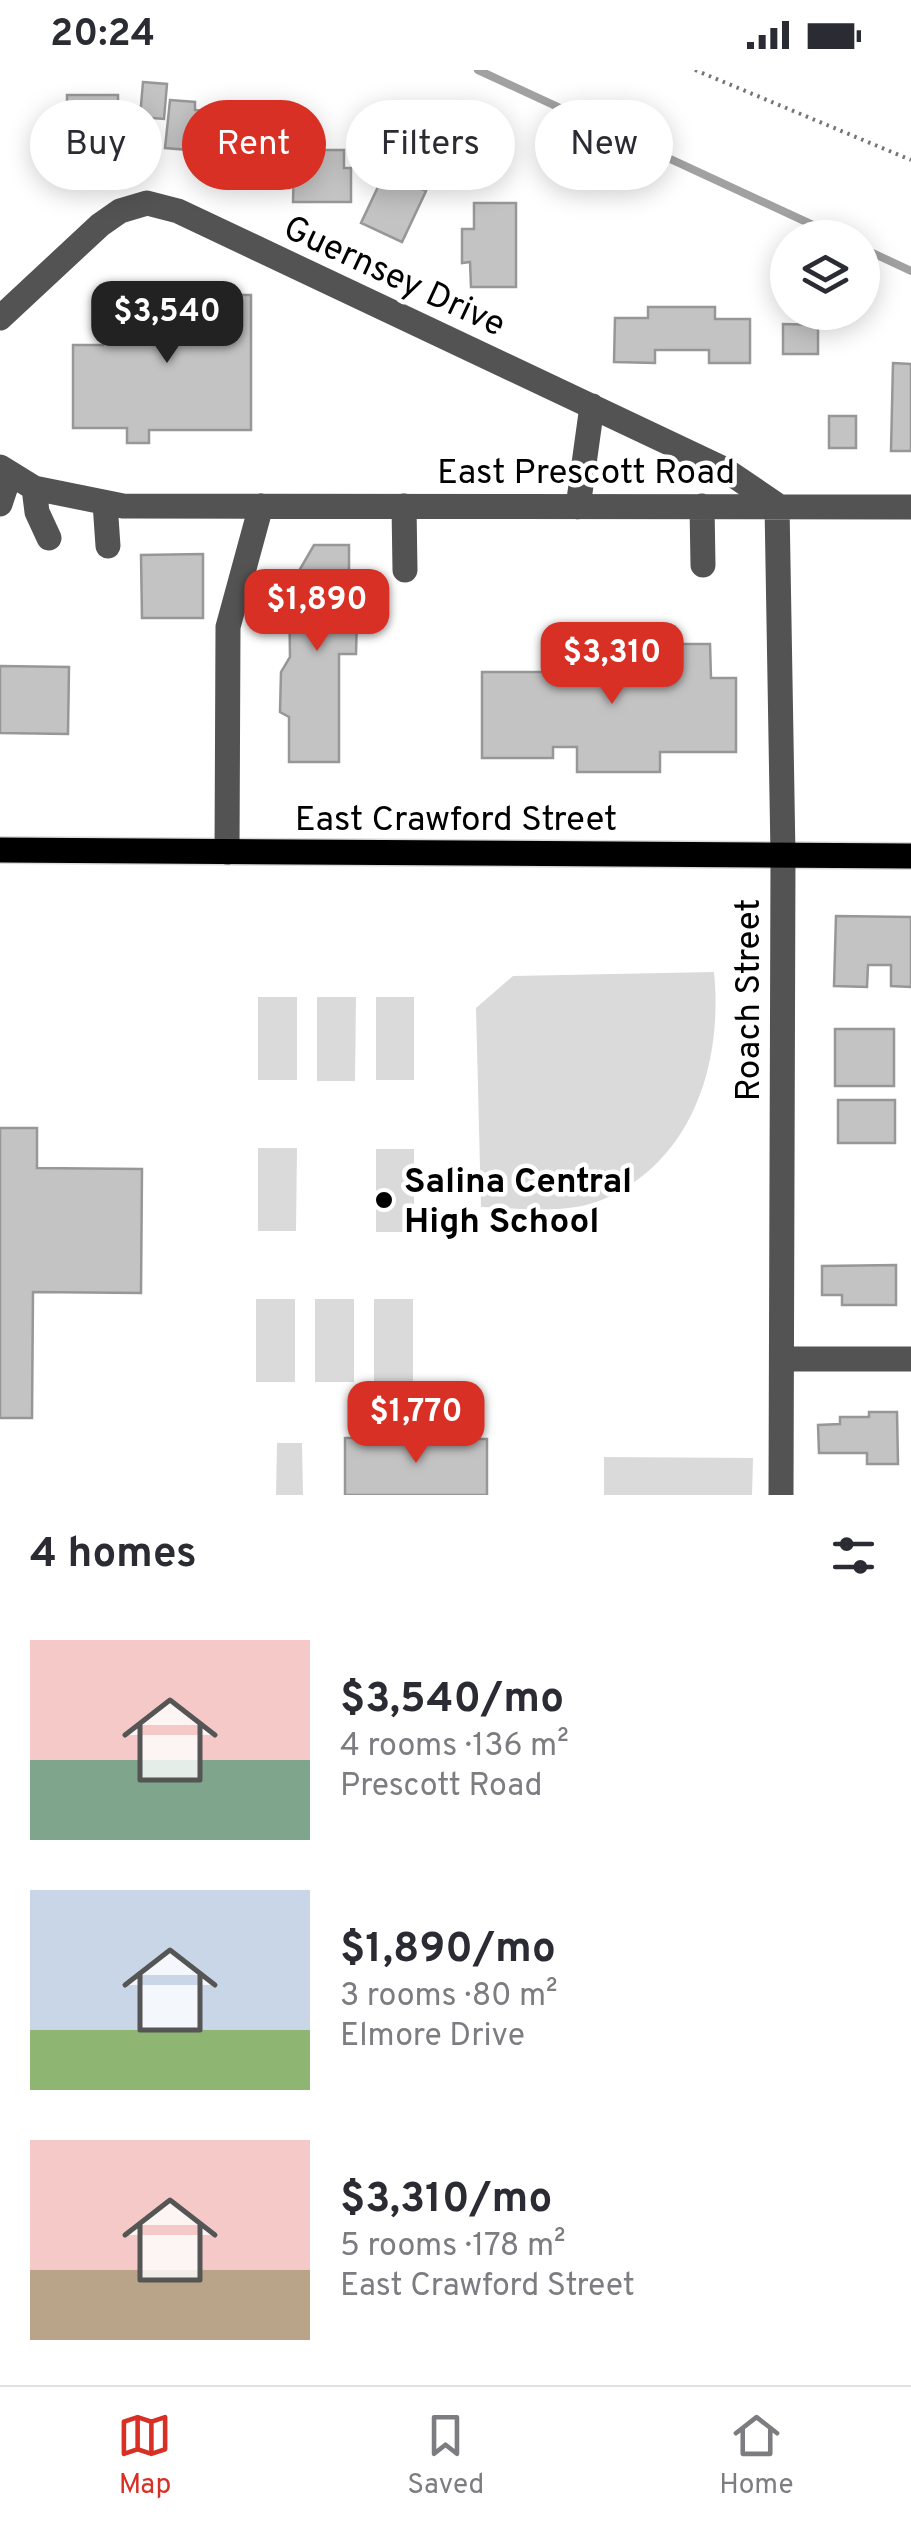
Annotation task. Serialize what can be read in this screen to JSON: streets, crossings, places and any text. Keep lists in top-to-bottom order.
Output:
{
  "streets": {
    "main road": ["East Crawford Street"],
    "street": ["Guernsey Drive", "East Prescott Road", "Roach Street"]
  },
  "crossings": [
    ["Guernsey Drive", "East Prescott Road"],
    ["Guernsey Drive", "Roach Street"],
    ["East Prescott Road", "Roach Street"],
    ["East Crawford Street", "Roach Street"]
  ],
  "places": ["Salina Central High School"],
  "page": {
    "status": "20:24",
    "chip": [
      "Buy",
      "Rent",
      "Filters",
      "New"
    ],
    "price": [
      "$3,540",
      "$1,890",
      "$3,310",
      "$1,770"
    ],
    "heading": "4 homes",
    "list": [
      {
        "name": "$3,540/mo",
        "note": "4 rooms · 136 m² · Prescott Road"
      },
      {
        "name": "$1,890/mo",
        "note": "3 rooms · 80 m² · Elmore Drive"
      },
      {
        "name": "$3,310/mo",
        "note": "5 rooms · 178 m² · East Crawford Street"
      }
    ],
    "tabs": ["Map", "Saved", "Home"]
  }
}
